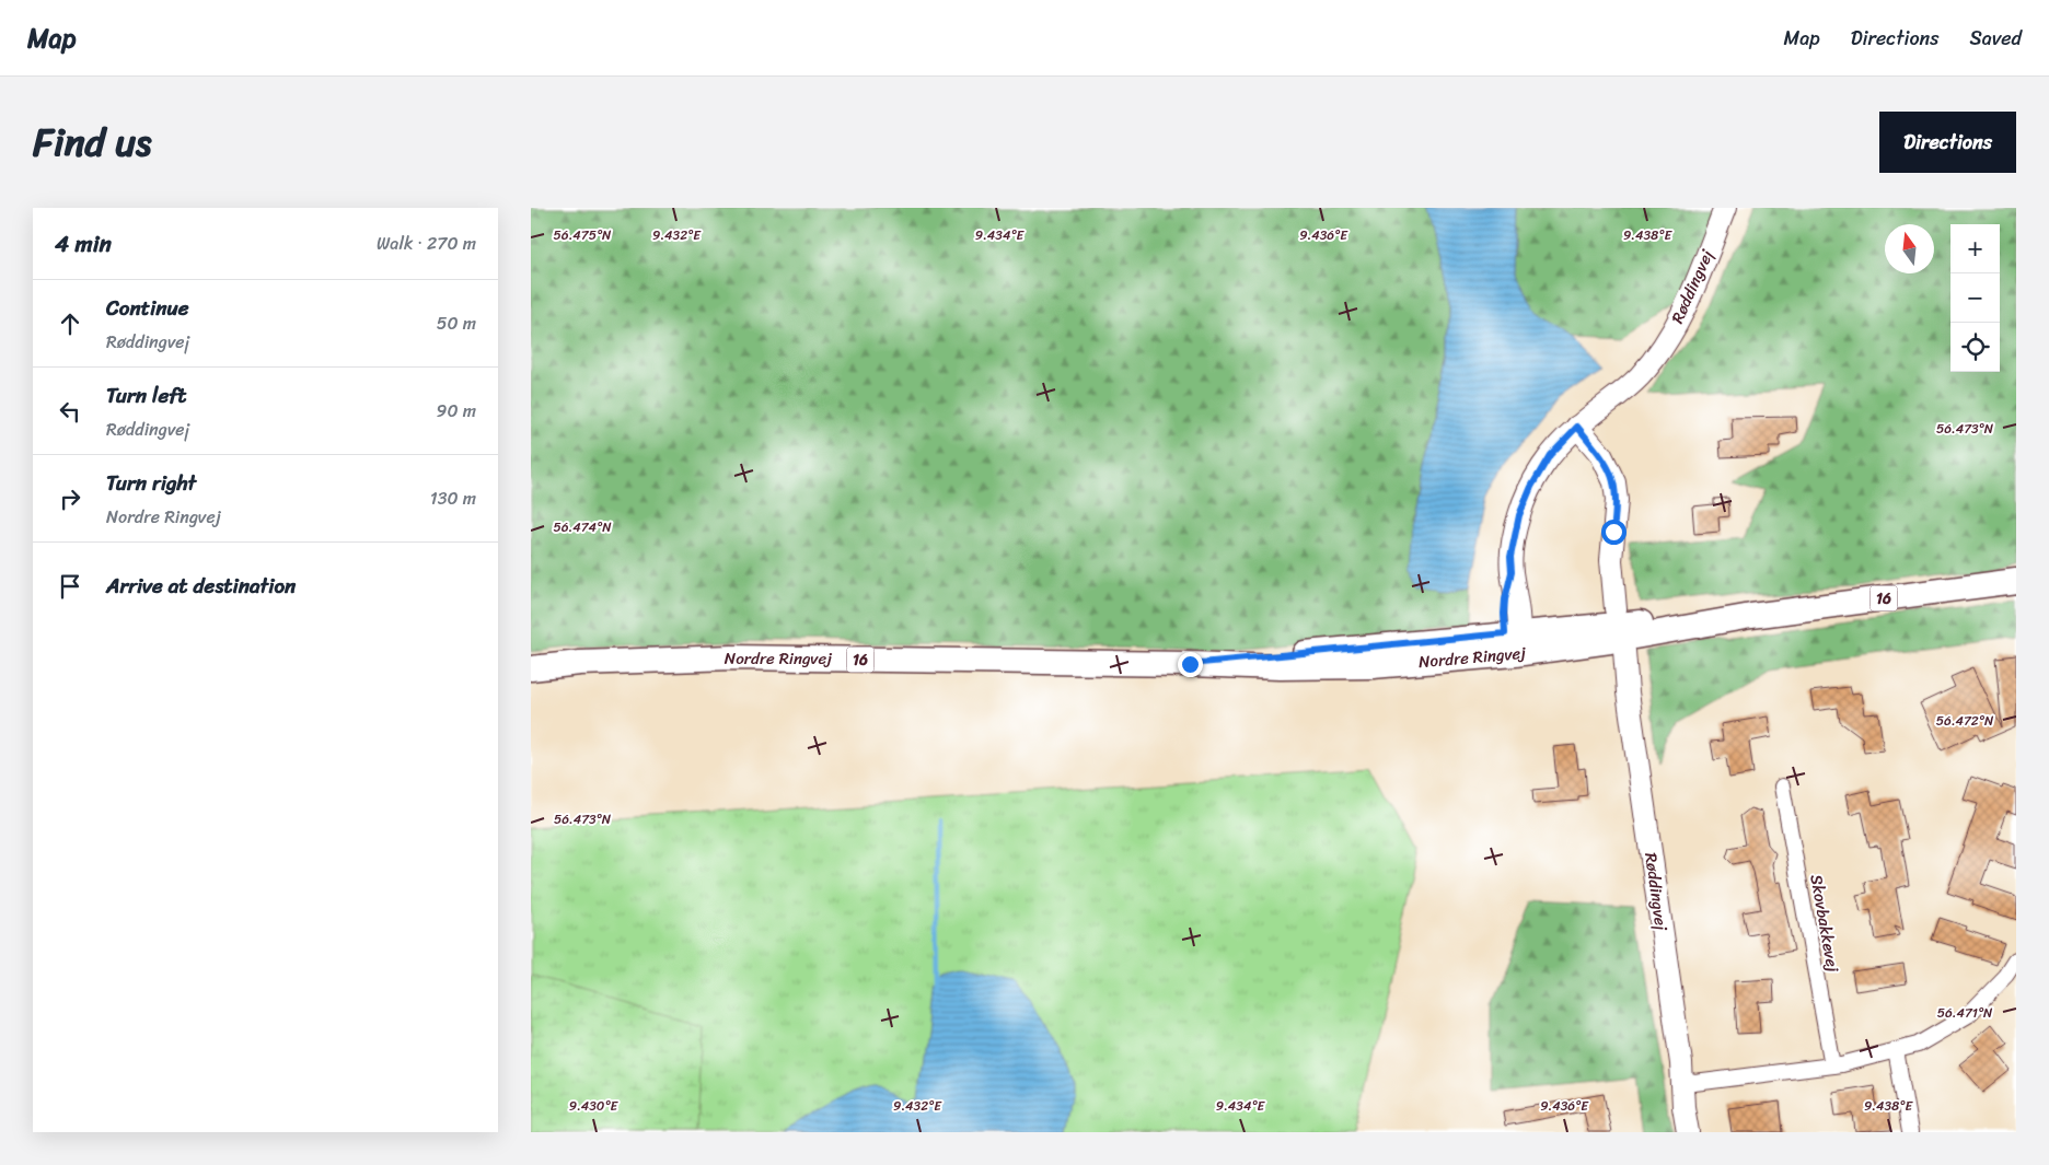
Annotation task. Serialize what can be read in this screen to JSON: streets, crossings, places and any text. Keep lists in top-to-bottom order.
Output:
{
  "streets": {
    "main road": ["16", "Nordre Ringvej"],
    "street": ["Røddingvej", "Skovbakkevej"]
  },
  "crossings": [
    ["Røddingvej", "Nordre Ringvej"]
  ],
  "north": "top",
  "page": {
    "header": "Map",
    "nav": ["Map", "Directions", "Saved"],
    "title": "Find us",
    "buttons": "Directions",
    "heading": ["4 min", "Walk · 270 m"],
    "map_buttons": ["+", "−"],
    "list": [
      ["Continue", "Røddingvej", "50 m"],
      ["Turn left", "Røddingvej", "90 m"],
      ["Turn right", "Nordre Ringvej", "130 m"],
      "Arrive at destination"
    ]
  },
  "coordinates": [
    "56.475°N",
    "9.436°E",
    "9.432°E",
    "9.434°E",
    "9.438°E",
    "56.473°N",
    "56.474°N",
    "56.472°N",
    "56.471°N",
    "9.430°E"
  ]
}
